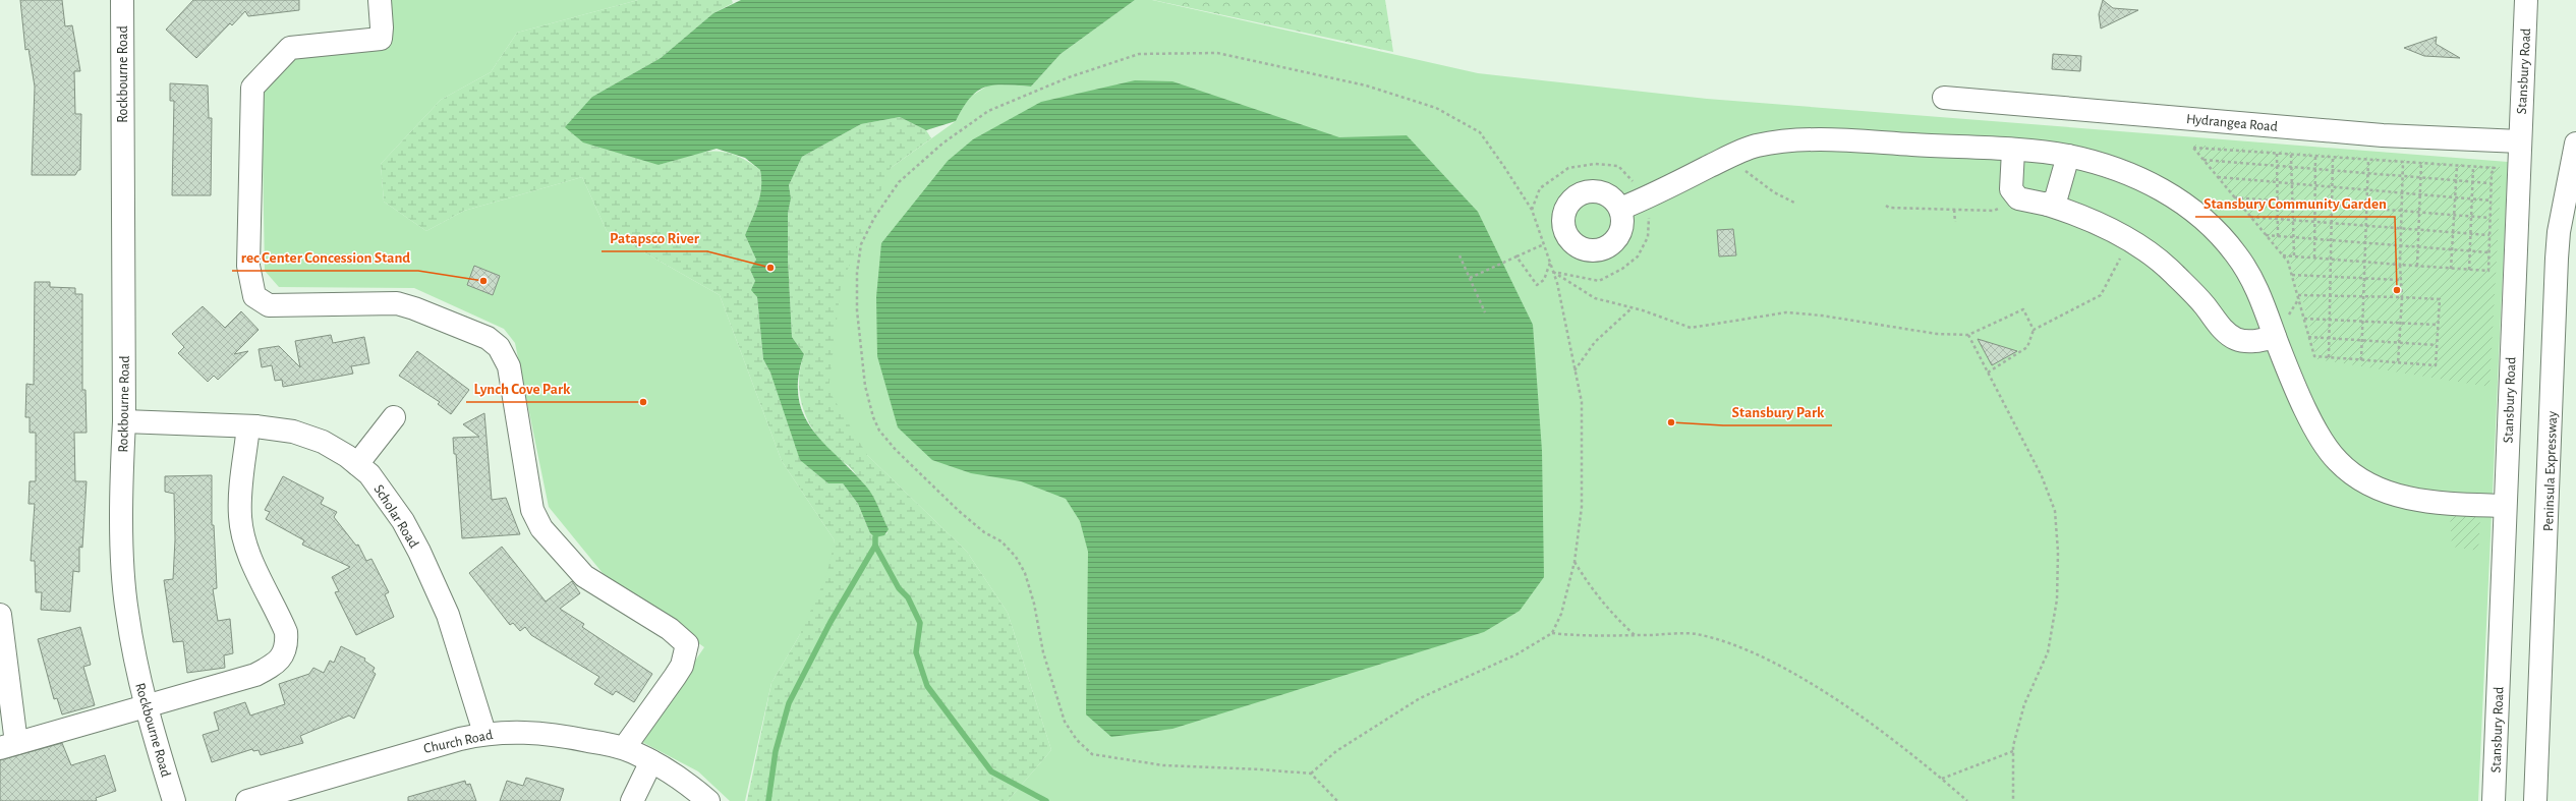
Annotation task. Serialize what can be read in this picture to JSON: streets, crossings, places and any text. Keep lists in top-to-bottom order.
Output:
{
  "streets": {
    "street": [
      "Stansbury Road",
      "Rockbourne Road",
      "Hydrangea Road",
      "Peninsula Expressway",
      "Scholar Road",
      "Church Road"
    ]
  },
  "crossings": [
    ["Stansbury Road", "Hydrangea Road"],
    ["Rockbourne Road", "Scholar Road"],
    ["Scholar Road", "Church Road"]
  ],
  "places": [
    "Patapsco River",
    "rec Center Concession Stand",
    "Stansbury Community Garden",
    "Lynch Cove Park",
    "Stansbury Park"
  ]
}
